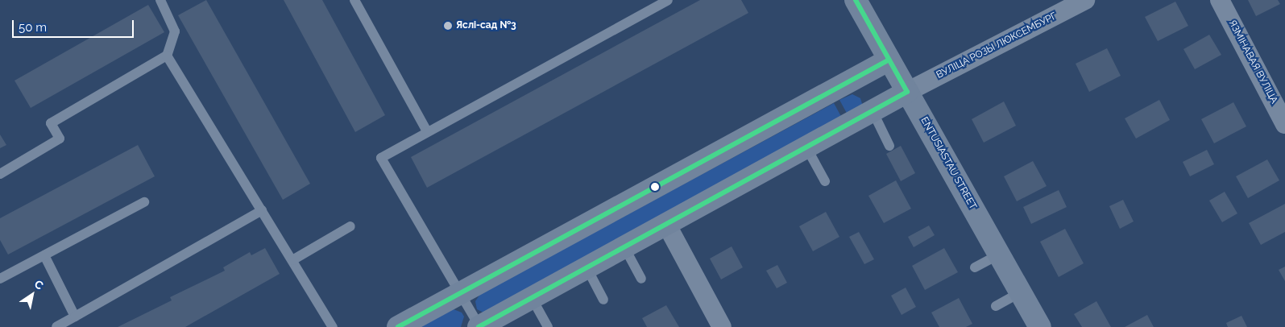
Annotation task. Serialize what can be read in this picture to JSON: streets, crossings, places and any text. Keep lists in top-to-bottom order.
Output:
{
  "streets": {
    "main road": ["ENTUSIASTAU STREET"],
    "street": ["ВУЛІЦА РОЗЫ ЛЮКСЕМБУРГ", "ЯЗМІНАВАЯ ВУЛІЦА"]
  },
  "crossings": [
    ["ВУЛІЦА РОЗЫ ЛЮКСЕМБУРГ", "ENTUSIASTAU STREET"]
  ],
  "places": ["Яслі-сад №3"],
  "scale_bar": "50 m",
  "north": "top right"
}
